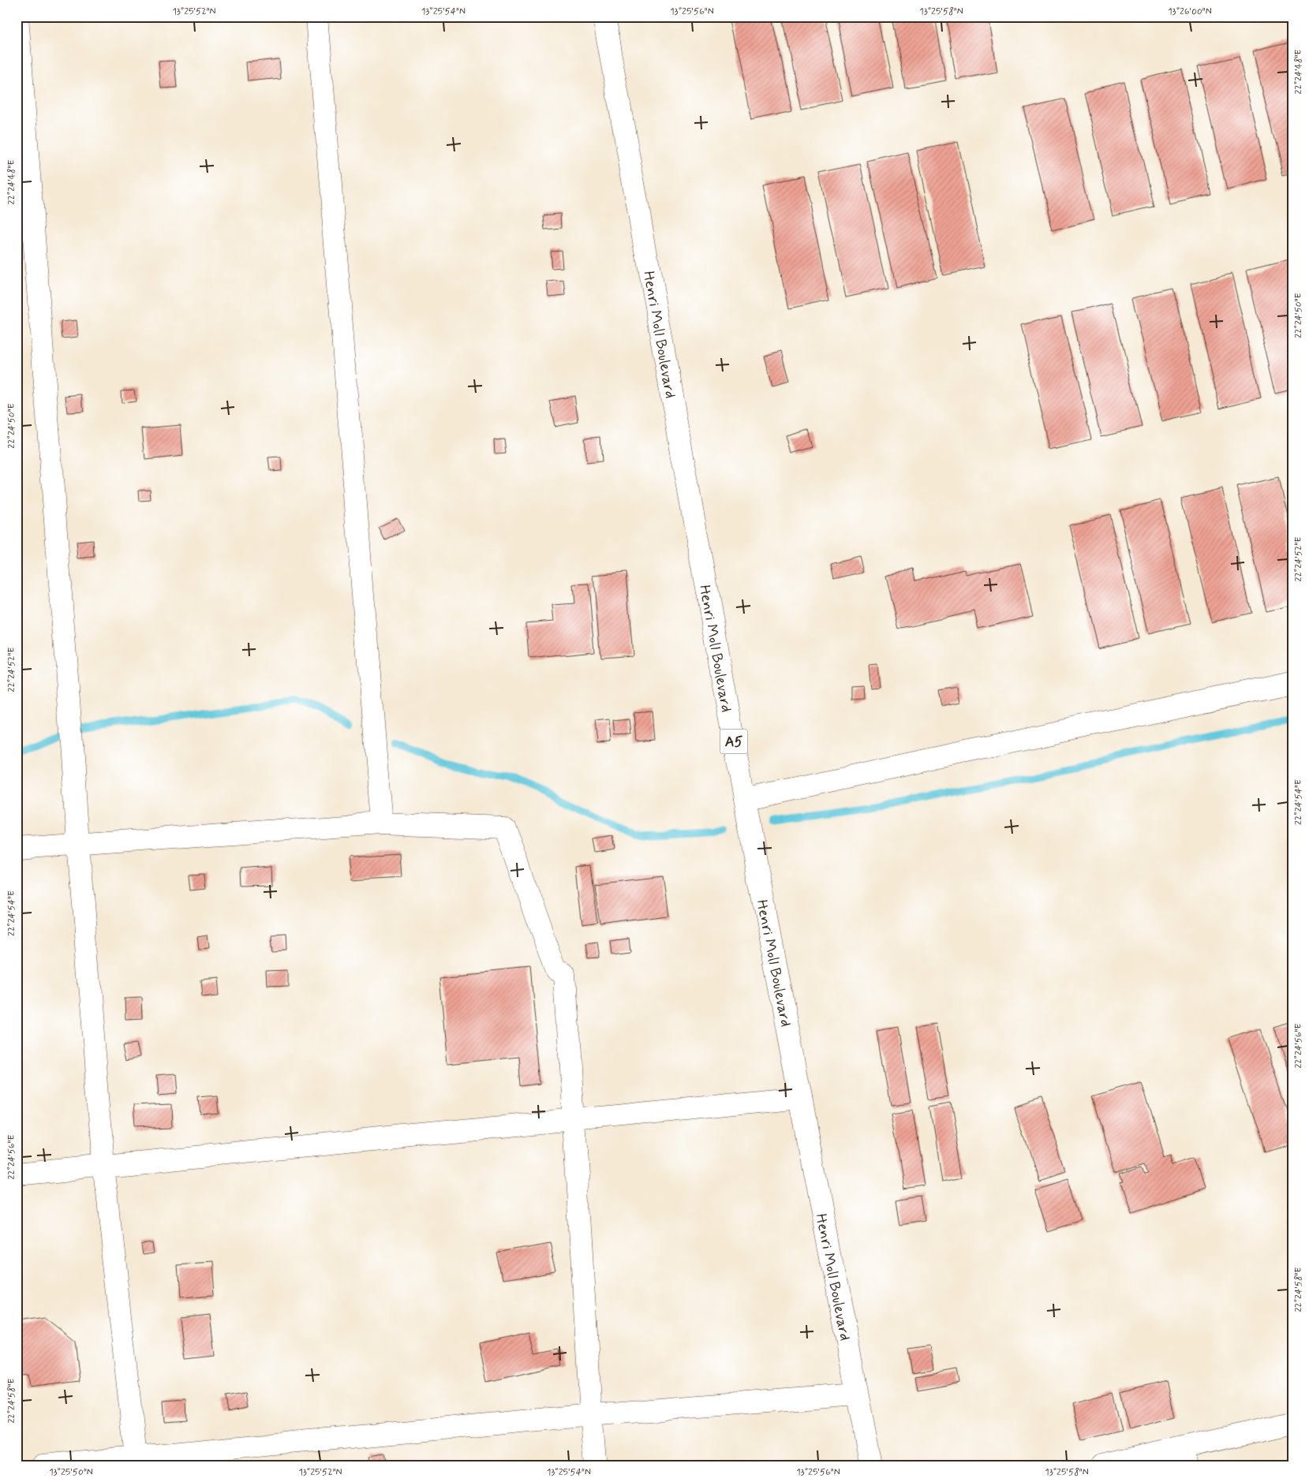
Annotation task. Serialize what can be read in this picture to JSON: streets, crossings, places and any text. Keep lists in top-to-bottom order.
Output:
{
  "streets": {
    "main road": ["Henri Moll Boulevard", "A5"]
  },
  "coordinates": [
    "13°25'52\"N",
    "13°25'54\"N",
    "13°25'56\"N",
    "13°25'58\"N",
    "13°26'00\"N",
    "22°24'48\"E",
    "22°24'50\"E",
    "22°24'52\"E",
    "22°24'54\"E",
    "22°24'56\"E",
    "22°24'58\"E",
    "13°25'50\"N"
  ]
}
